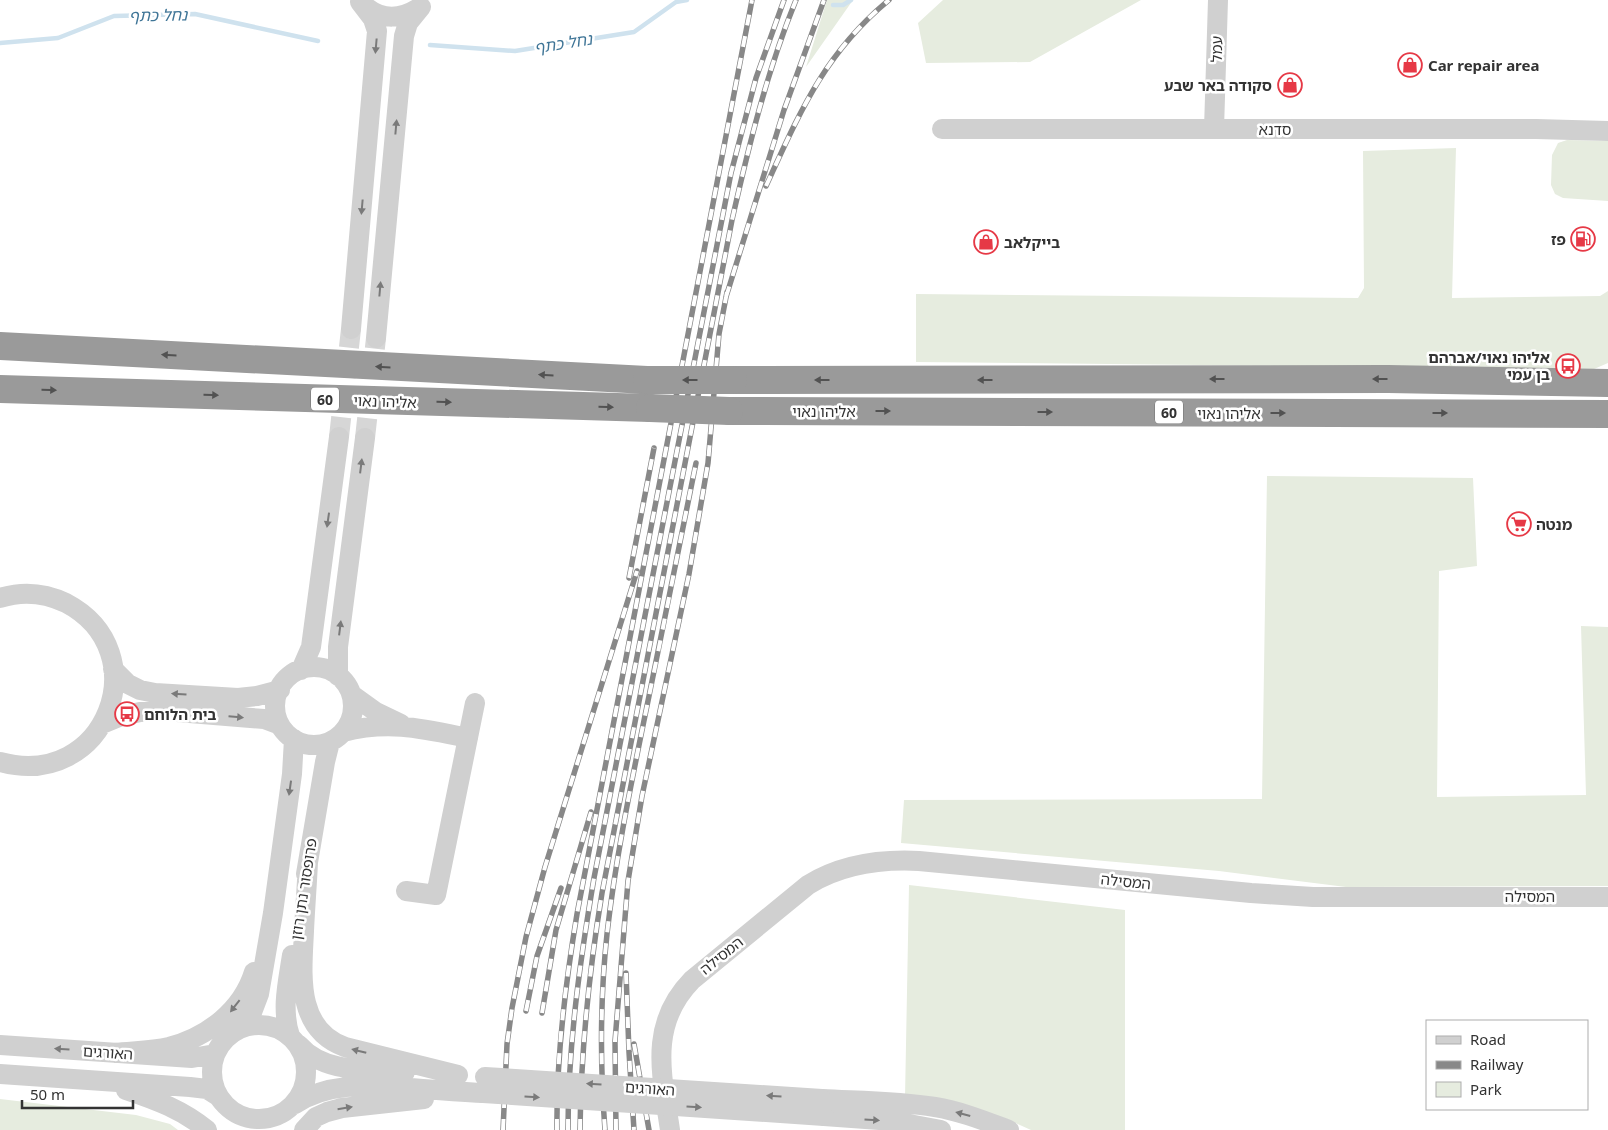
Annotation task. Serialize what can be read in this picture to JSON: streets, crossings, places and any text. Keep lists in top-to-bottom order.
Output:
{
  "streets": {
    "highway": ["60", "אליהו נאוי"],
    "street": [
      "עמל",
      "סדנא",
      "המסילה",
      "פרופסור נתן רוזן",
      "האורגים"
    ]
  },
  "crossings": [
    ["עמל", "סדנא"],
    ["פרופסור נתן רוזן", "האורגים"]
  ],
  "water": ["נחל כתף"],
  "places": {
    "shop": ["Car repair area", "סקודה באר שבע", "בייקלאב"],
    "fuel station": ["פז"],
    "bus stop": ["אליהו נאוי/אברהם בן עמי", "בית הלוחם"],
    "supermarket": ["מנטה"]
  },
  "legend": ["Road", "Railway", "Park"],
  "scale_bar": "50 m"
}
